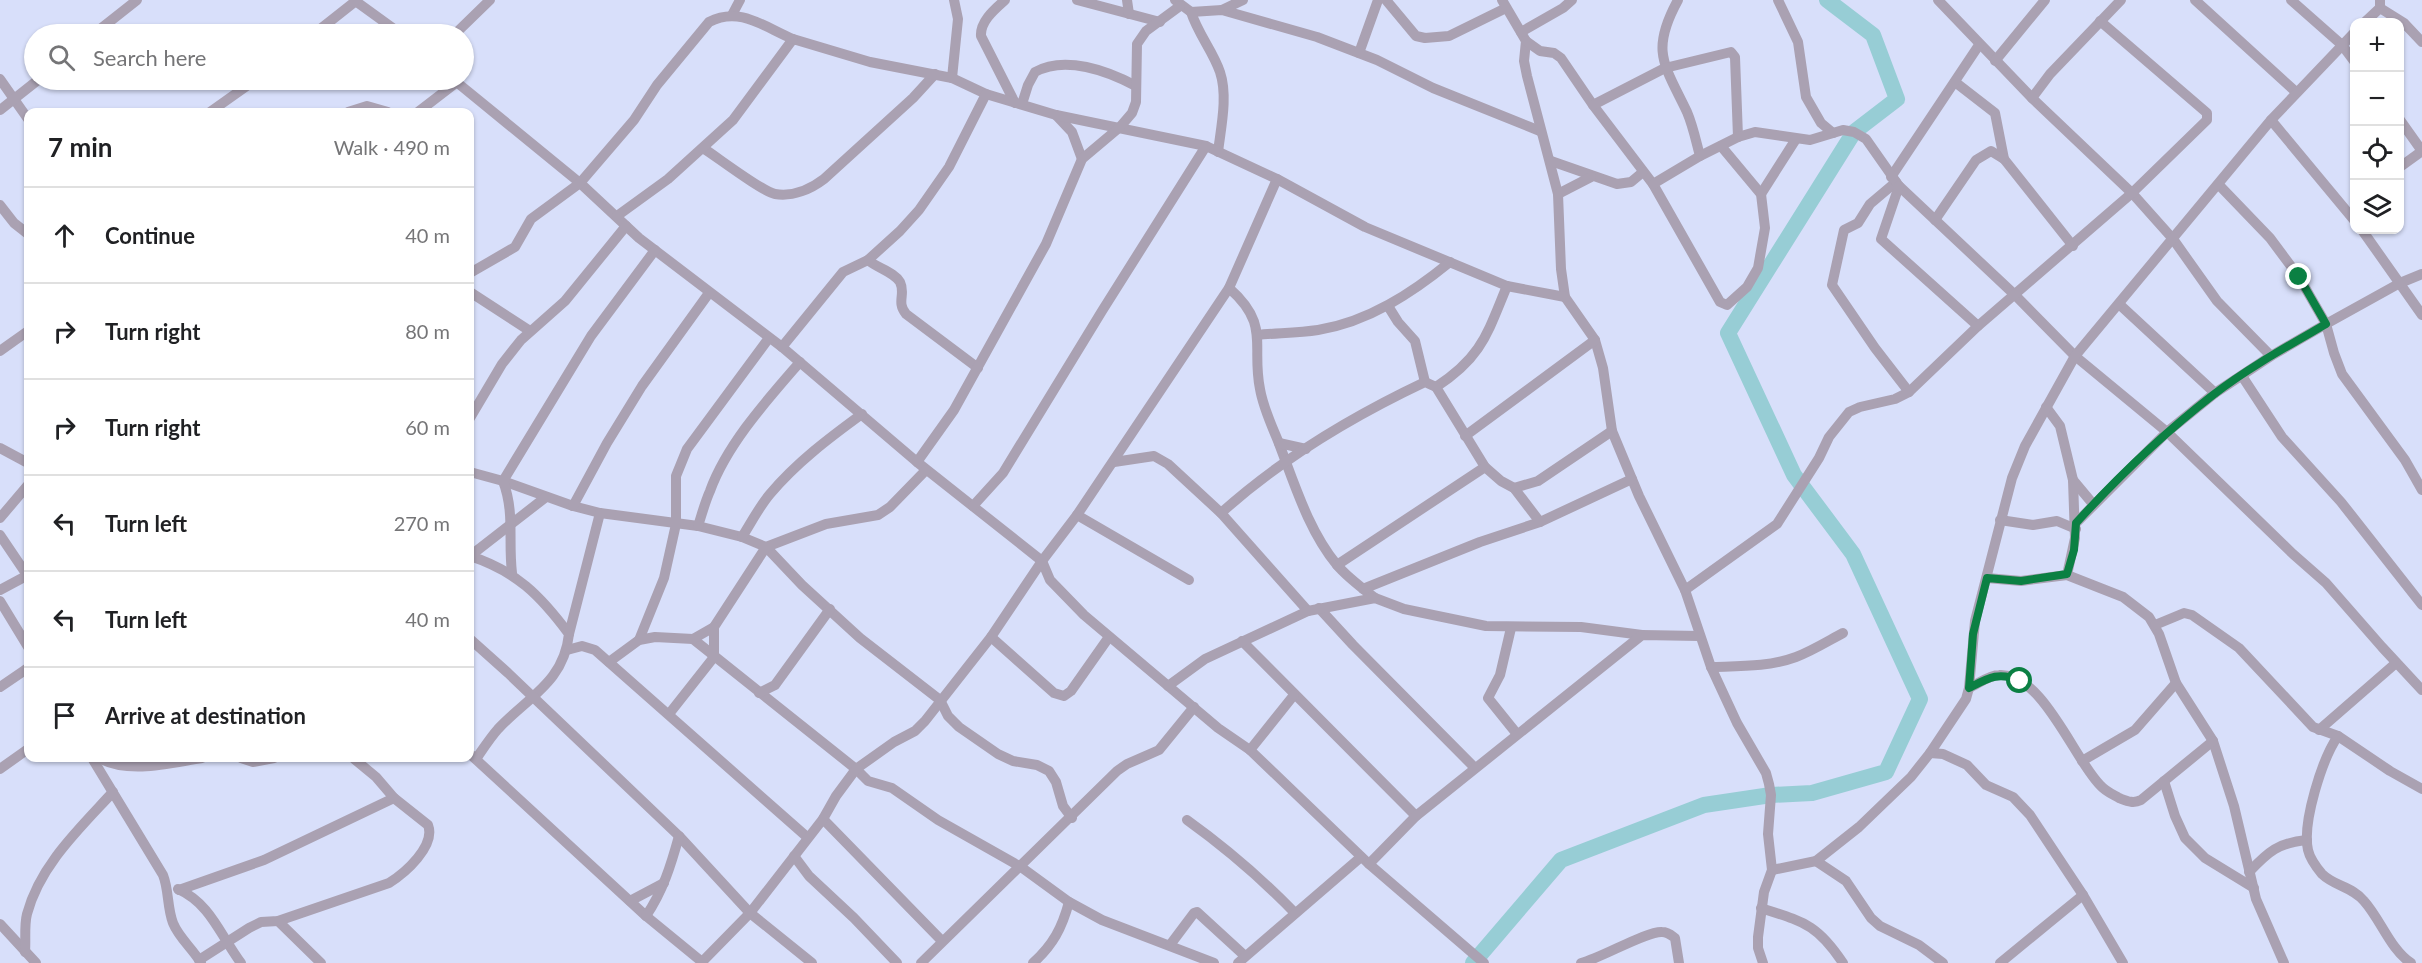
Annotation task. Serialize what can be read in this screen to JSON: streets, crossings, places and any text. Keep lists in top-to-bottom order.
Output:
{
  "page": {
    "map_buttons": ["+", "−"],
    "search": "Search here",
    "heading": ["7 min", "Walk · 490 m"],
    "list": [
      ["Continue", "40 m"],
      ["Turn right", "80 m"],
      ["Turn right", "60 m"],
      ["Turn left", "270 m"],
      ["Turn left", "40 m"],
      "Arrive at destination"
    ]
  }
}
